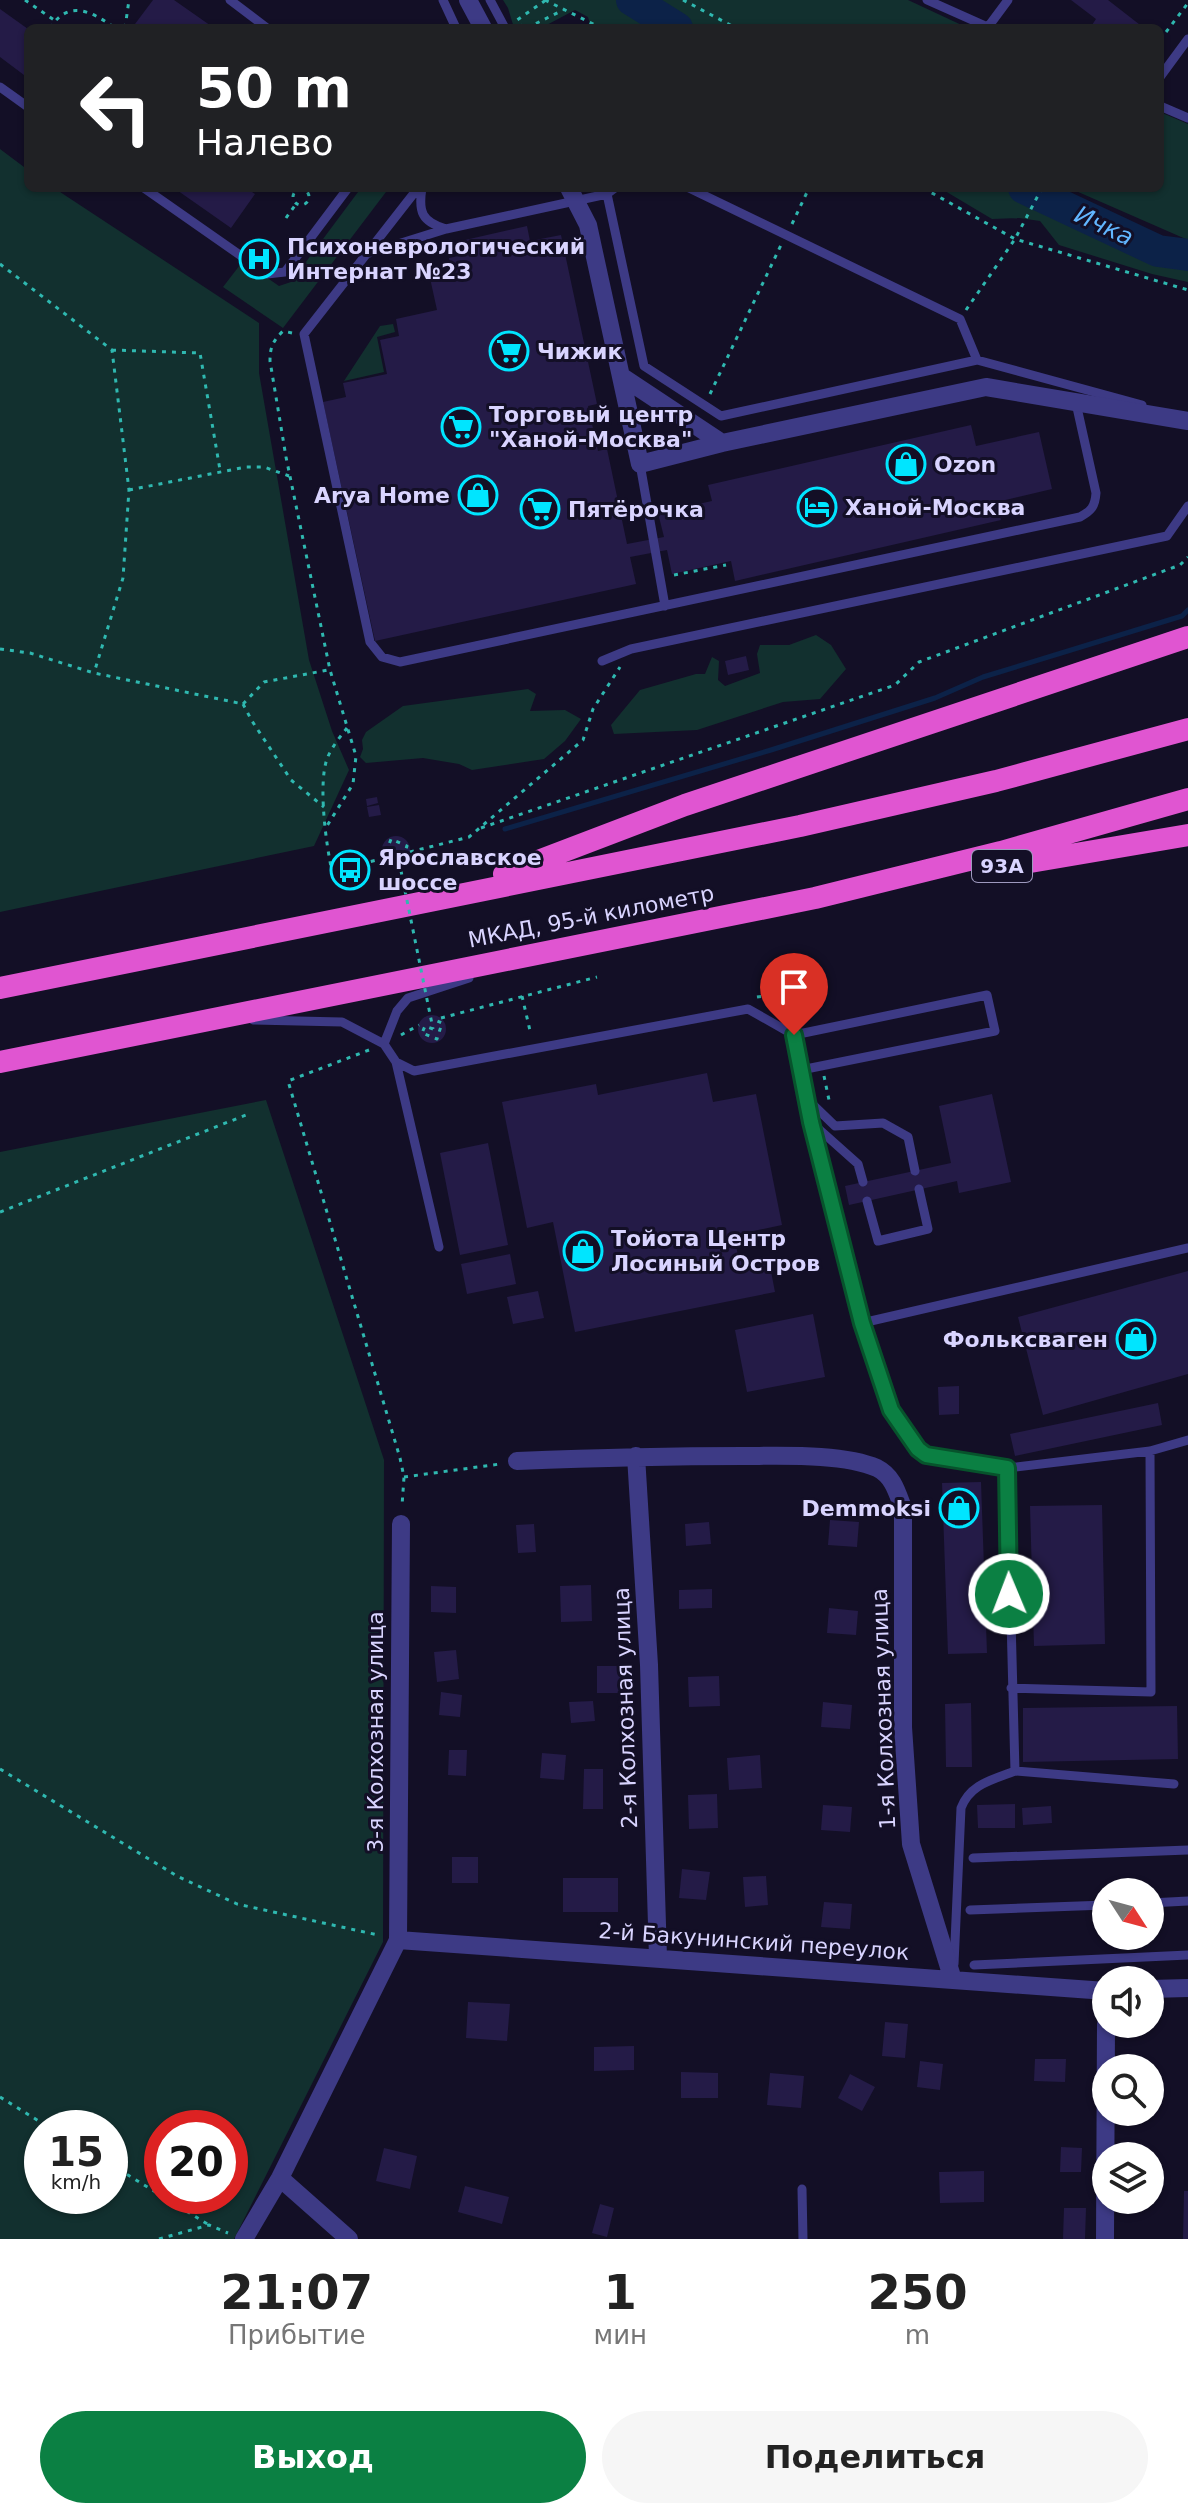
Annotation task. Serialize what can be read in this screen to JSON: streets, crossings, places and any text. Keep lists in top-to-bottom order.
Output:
{
  "streets": {
    "highway": ["93A", "МКАД, 95-й километр"],
    "street": [
      "2-я Колхозная улица",
      "1-я Колхозная улица",
      "3-я Колхозная улица",
      "2-й Бакунинский переулок"
    ]
  },
  "crossings": [
    ["93A", "МКАД, 95-й километр"],
    ["2-я Колхозная улица", "1-я Колхозная улица"],
    ["2-я Колхозная улица", "2-й Бакунинский переулок"],
    ["1-я Колхозная улица", "2-й Бакунинский переулок"],
    ["3-я Колхозная улица", "2-й Бакунинский переулок"]
  ],
  "water": ["Ичка"],
  "places": {
    "hospital": ["Психоневрологический Интернат №23"],
    "supermarket": ["Чижик", "Торговый центр \"Ханой-Москва\"", "Пятёрочка"],
    "shop": [
      "Ozon",
      "Arya Home",
      "Тойота Центр Лосиный Остров",
      "Фольксваген",
      "Demmoksi"
    ],
    "hotel": ["Ханой-Москва"],
    "bus stop": ["Ярославское шоссе"]
  },
  "north": "bottom right",
  "page": {
    "turn": ["50 m", "Налево"],
    "speed": "15 km/h",
    "limit": "20",
    "eta": [
      "21:07",
      "Прибытие",
      "1",
      "мин",
      "250",
      "m"
    ],
    "buttons": ["Выход", "Поделиться"]
  }
}
